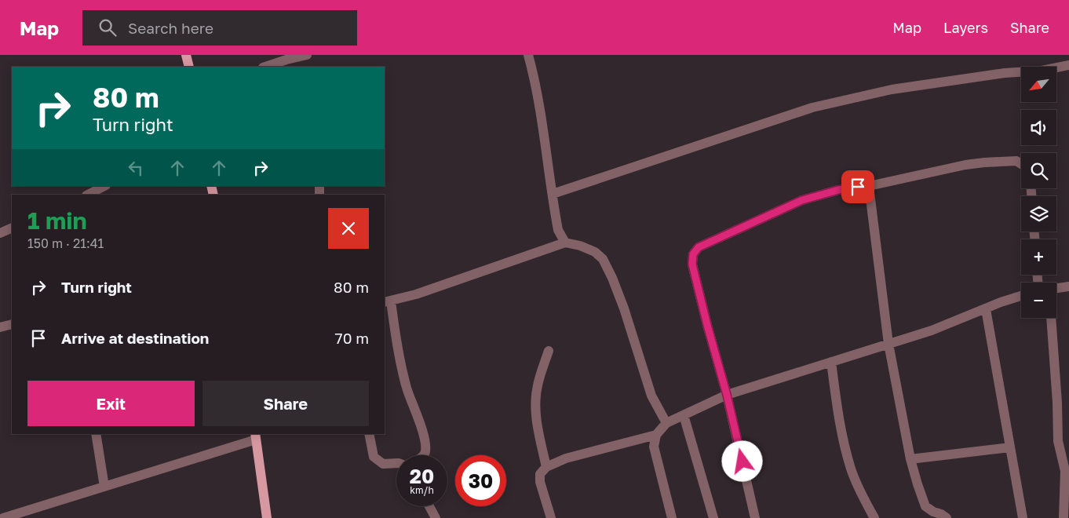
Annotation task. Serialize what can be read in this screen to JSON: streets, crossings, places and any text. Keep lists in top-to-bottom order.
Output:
{
  "north": "bottom left",
  "page": {
    "header": "Map",
    "search": "Search here",
    "nav": ["Map", "Layers", "Share"],
    "map_buttons": ["+", "−"],
    "turn": ["80 m", "Turn right"],
    "heading": ["1 min", "150 m · 21:41"],
    "list": [
      {
        "name": "Turn right",
        "value": "80 m"
      },
      {
        "name": "Arrive at destination",
        "value": "70 m"
      }
    ],
    "buttons": ["Exit", "Share"],
    "speed": "20 km/h",
    "limit": "30"
  }
}
